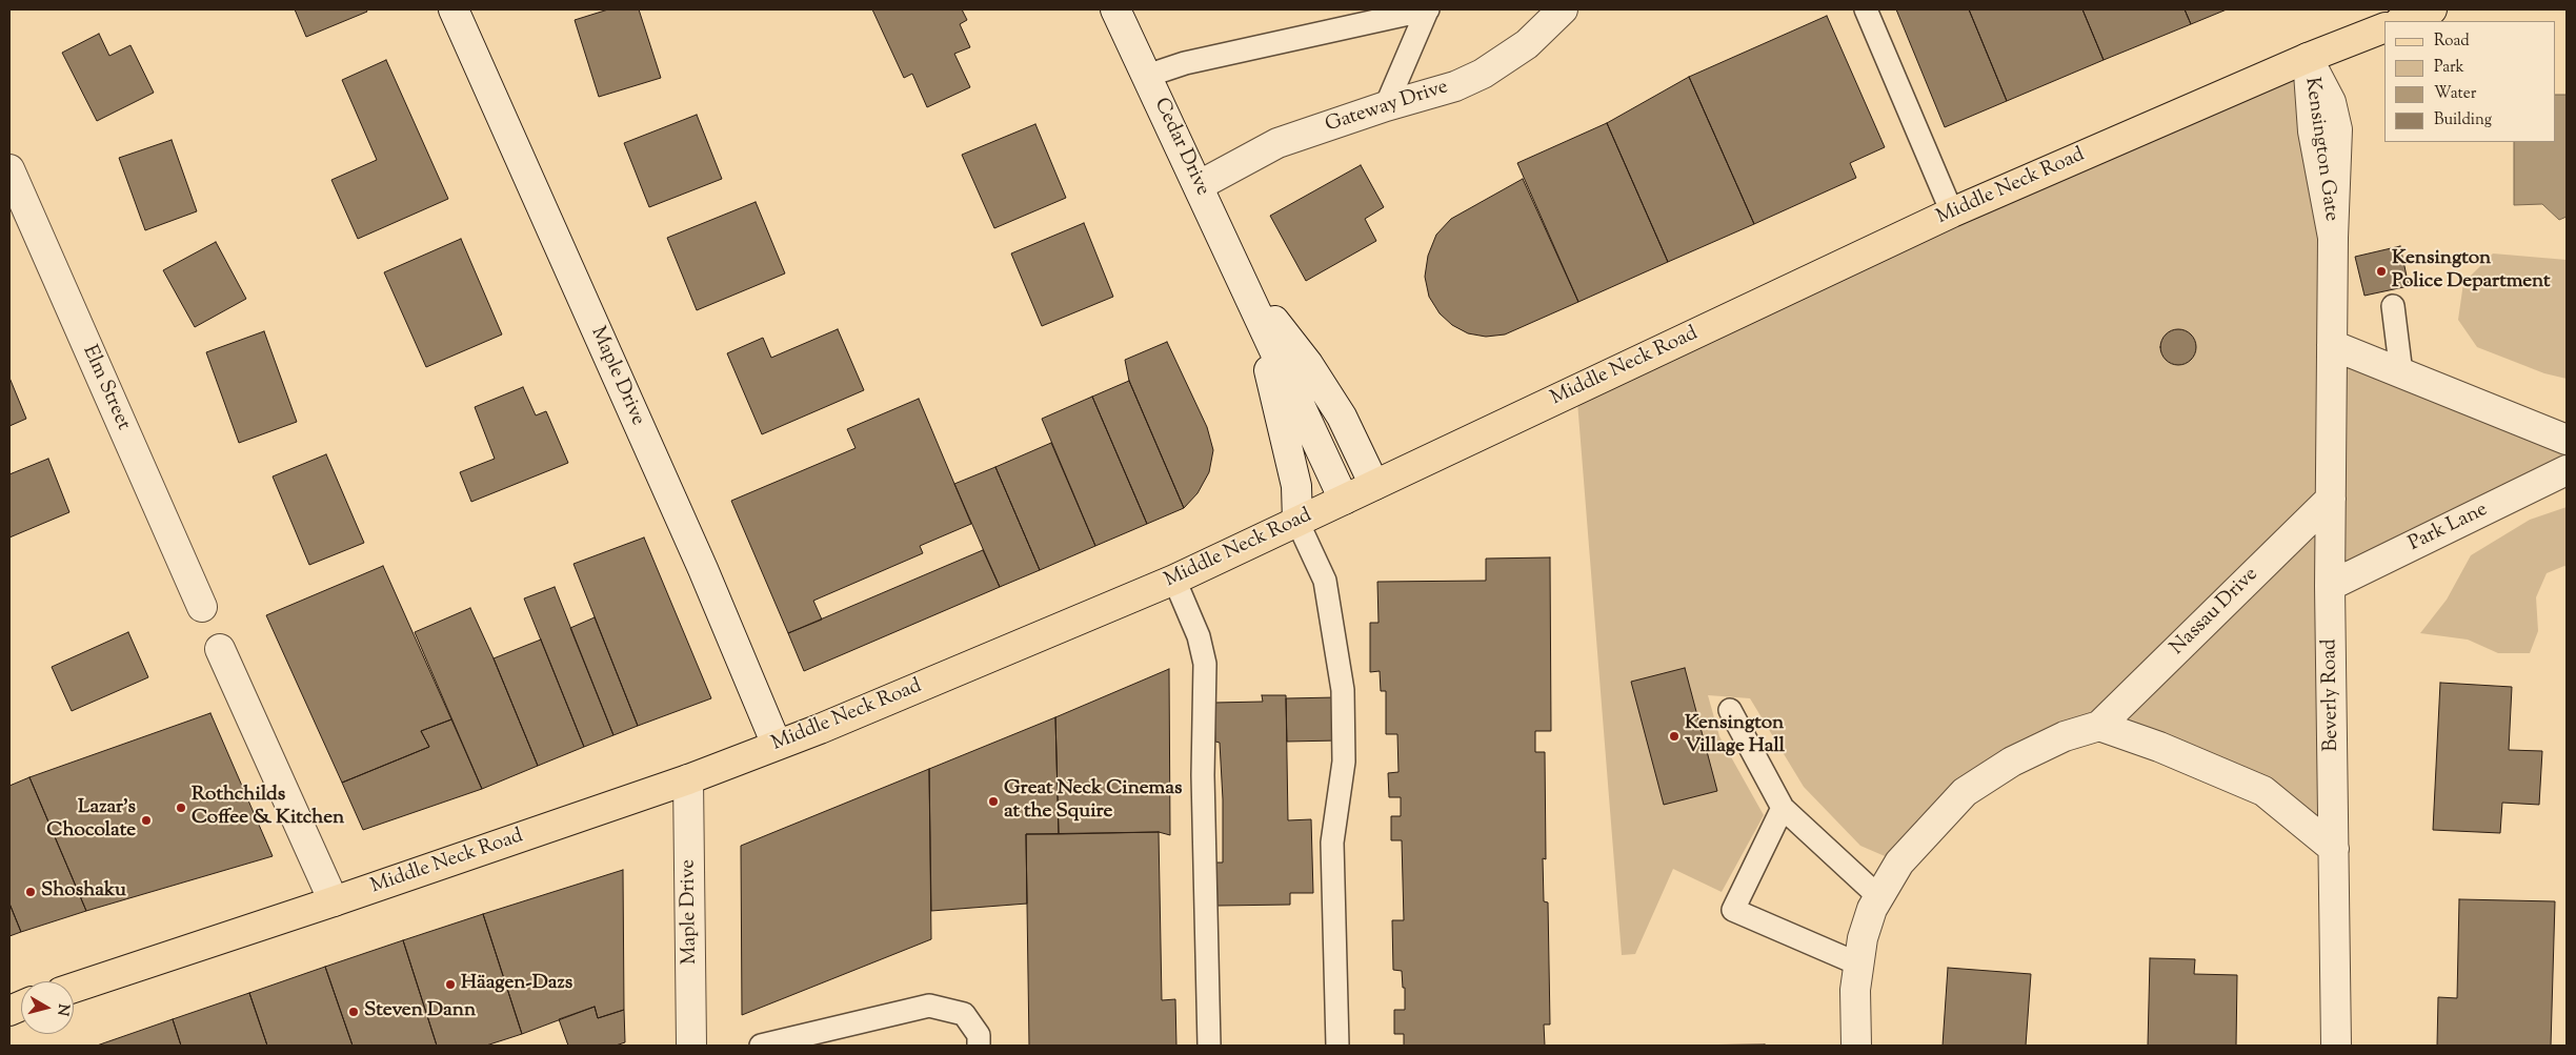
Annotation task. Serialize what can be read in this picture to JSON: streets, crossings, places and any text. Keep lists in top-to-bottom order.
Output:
{
  "streets": {
    "main road": ["Middle Neck Road"],
    "street": [
      "Gateway Drive",
      "Cedar Drive",
      "Kensington Gate",
      "Maple Drive",
      "Elm Street",
      "Park Lane",
      "Nassau Drive",
      "Beverly Road"
    ]
  },
  "crossings": [
    ["Gateway Drive", "Cedar Drive"],
    ["Cedar Drive", "Middle Neck Road"],
    ["Kensington Gate", "Middle Neck Road"],
    ["Kensington Gate", "Beverly Road"],
    ["Middle Neck Road", "Maple Drive"],
    ["Park Lane", "Beverly Road"],
    ["Nassau Drive", "Beverly Road"]
  ],
  "places": [
    "Kensington Police Department",
    "Kensington Village Hall",
    "Great Neck Cinemas at the Squire",
    "Rothchilds Coffee & Kitchen",
    "Lazar's Chocolate",
    "Shoshaku",
    "Häagen-Dazs",
    "Steven Dann"
  ],
  "legend": [
    "Road",
    "Park",
    "Water",
    "Building"
  ],
  "north": "right"
}
